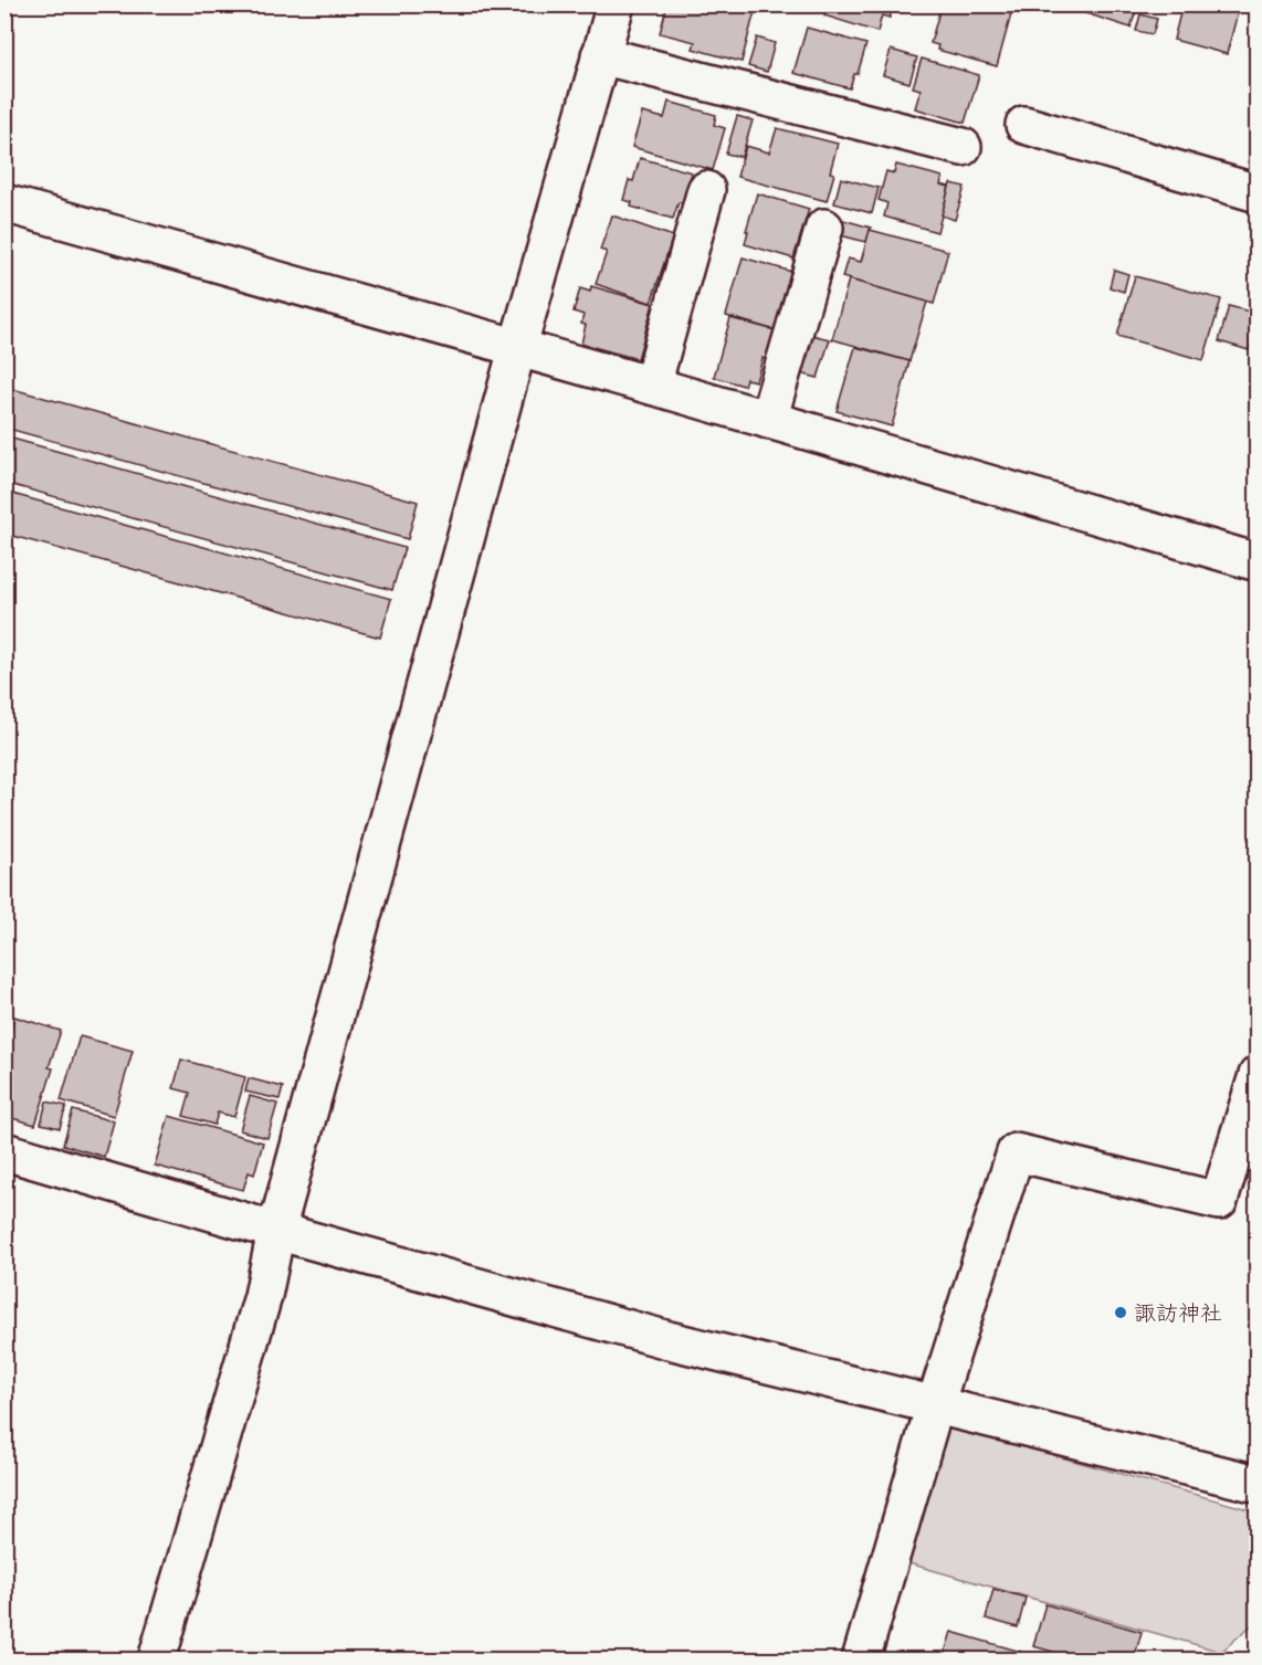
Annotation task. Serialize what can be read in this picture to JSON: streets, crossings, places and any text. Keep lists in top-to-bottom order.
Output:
{
  "places": ["諏訪神社"]
}
